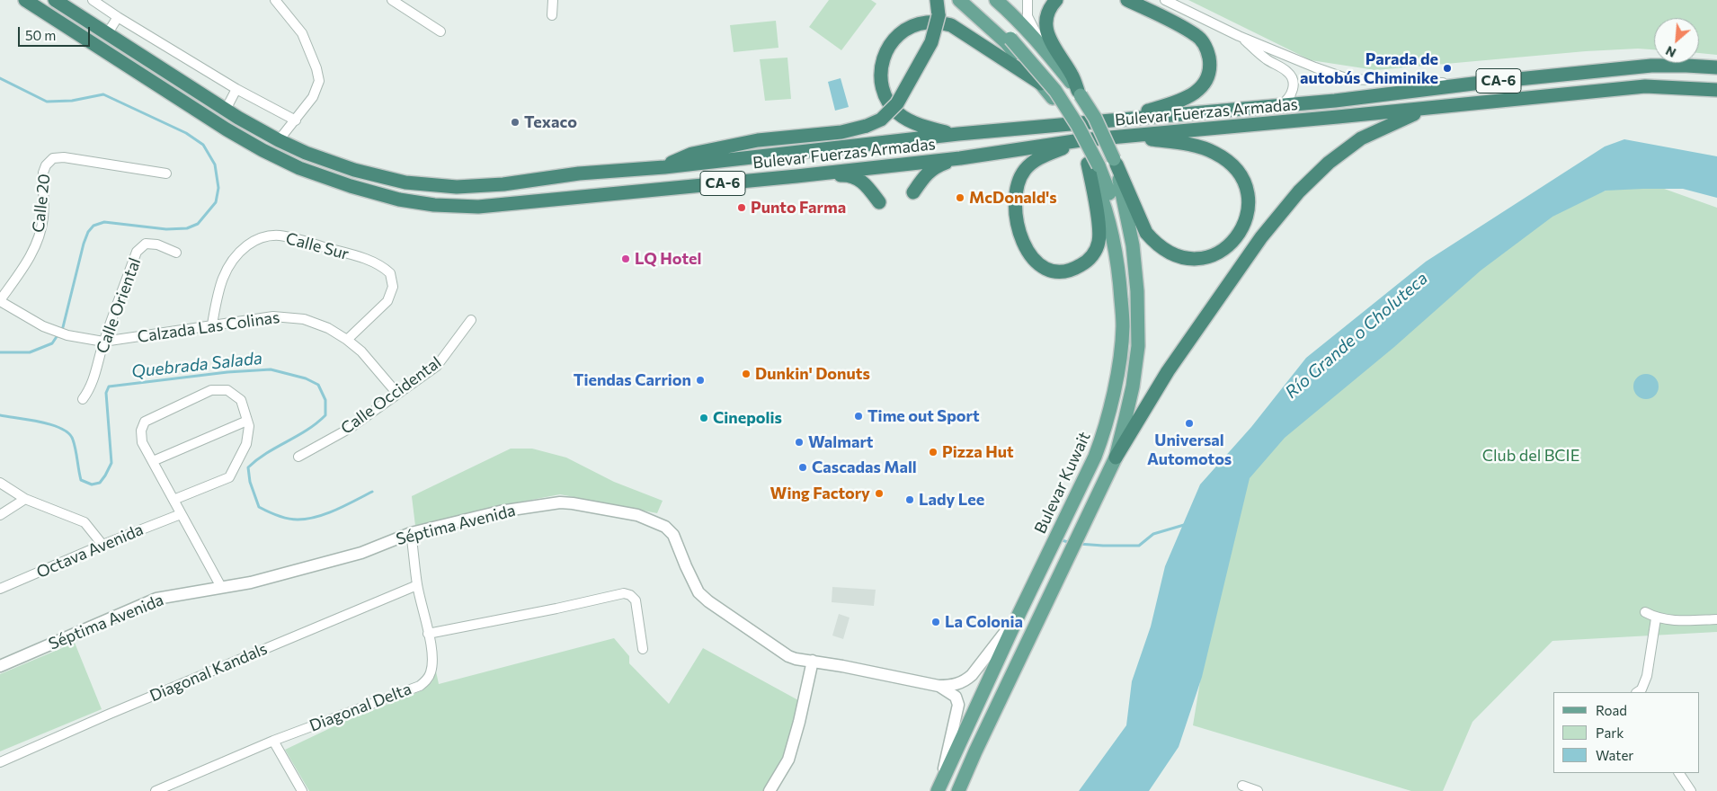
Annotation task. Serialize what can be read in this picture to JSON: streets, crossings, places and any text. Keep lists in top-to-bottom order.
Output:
{
  "streets": {
    "highway": ["CA-6", "Bulevar Fuerzas Armadas"],
    "main road": ["Bulevar Kuwait"],
    "street": [
      "Calle 20",
      "Calle Sur",
      "Calle Oriental",
      "Calzada Las Colinas",
      "Calle Occidental",
      "Séptima Avenida",
      "Octava Avenida",
      "Diagonal Kandals",
      "Diagonal Delta"
    ]
  },
  "crossings": [
    ["Calle 20", "Calzada Las Colinas"],
    ["Calle Sur", "Calzada Las Colinas"],
    ["Calle Oriental", "Calzada Las Colinas"],
    ["Calzada Las Colinas", "Calle Occidental"],
    ["Séptima Avenida", "Diagonal Delta"],
    ["Diagonal Kandals", "Diagonal Delta"]
  ],
  "water": ["Río Grande o Choluteca", "Quebrada Salada"],
  "parks": ["Club del BCIE"],
  "places": [
    "Parada de autobús Chiminike",
    "Texaco",
    "McDonald's",
    "Punto Farma",
    "LQ Hotel",
    "Dunkin' Donuts",
    "Tiendas Carrion",
    "Time out Sport",
    "Cinepolis",
    "Universal Automotos",
    "Walmart",
    "Pizza Hut",
    "Cascadas Mall",
    "Wing Factory",
    "Lady Lee",
    "La Colonia"
  ],
  "legend": ["Road", "Park", "Water"],
  "scale_bar": "50 m",
  "north": "bottom left"
}
